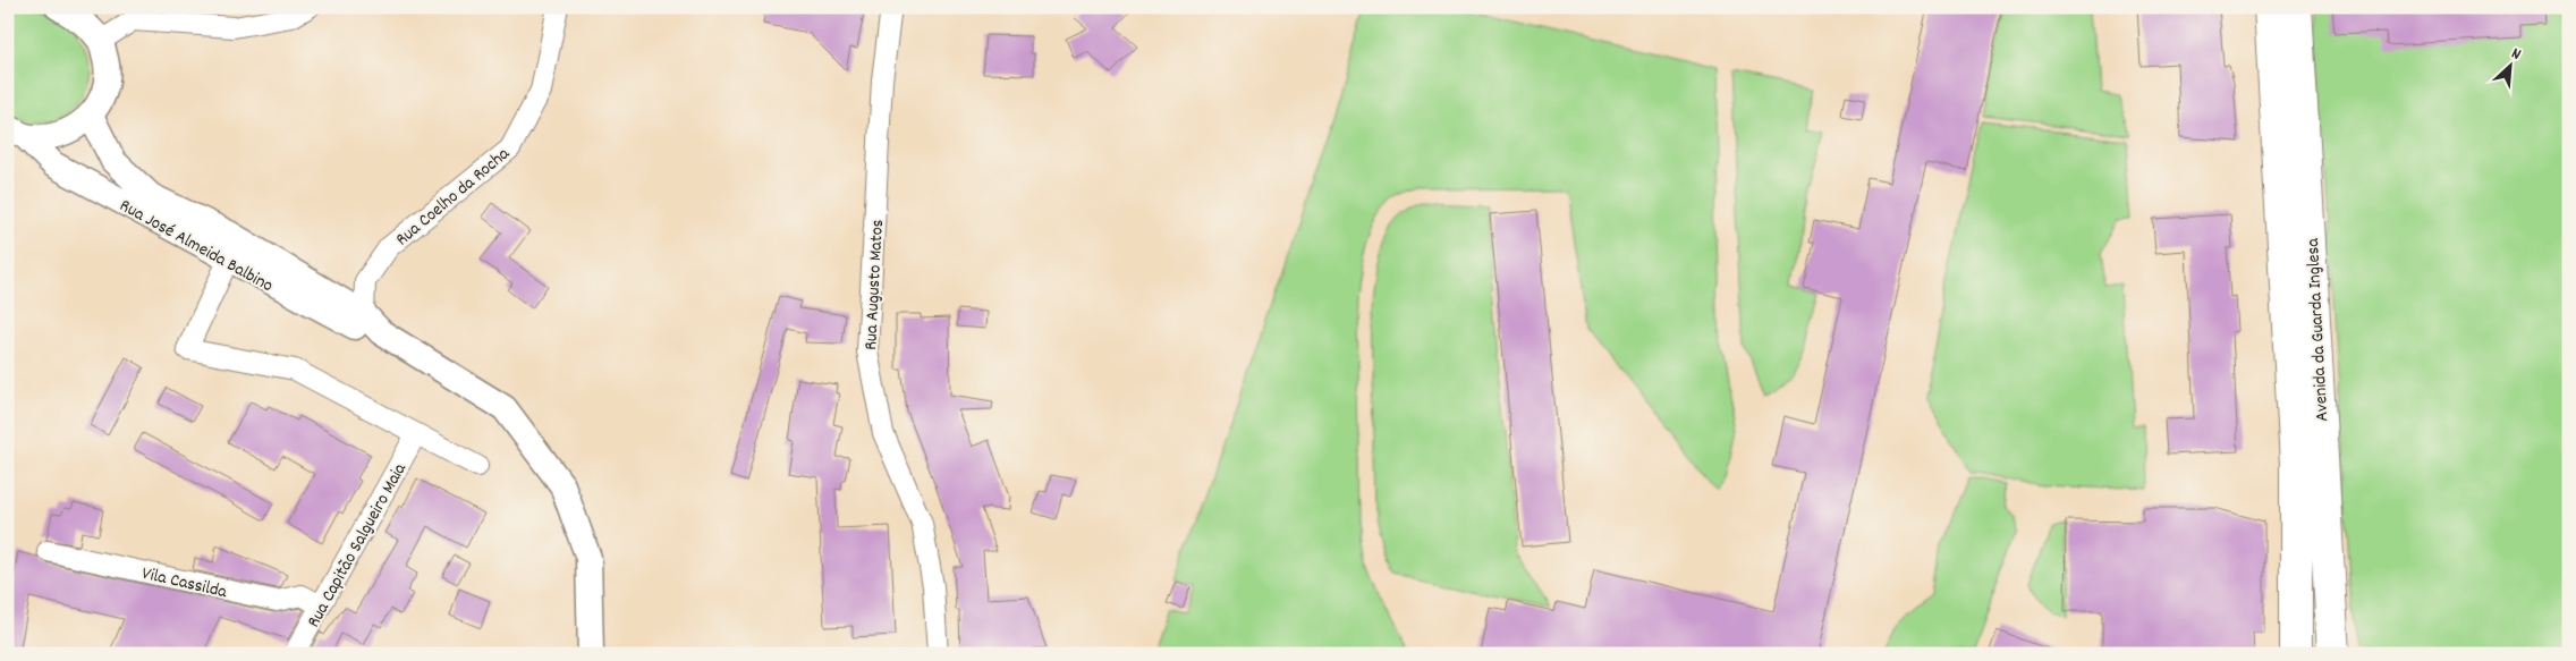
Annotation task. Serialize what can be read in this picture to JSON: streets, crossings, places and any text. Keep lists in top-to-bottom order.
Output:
{
  "streets": {
    "main road": ["Avenida da Guarda Inglesa"],
    "street": [
      "Rua Coelho da Rocha",
      "Rua José Almeida Balbino",
      "Rua Augusto Matos",
      "Rua Capitão Salgueiro Maia",
      "Vila Cassilda"
    ]
  },
  "crossings": [
    ["Rua Coelho da Rocha", "Rua José Almeida Balbino"],
    ["Rua Capitão Salgueiro Maia", "Vila Cassilda"]
  ],
  "north": "top right"
}
